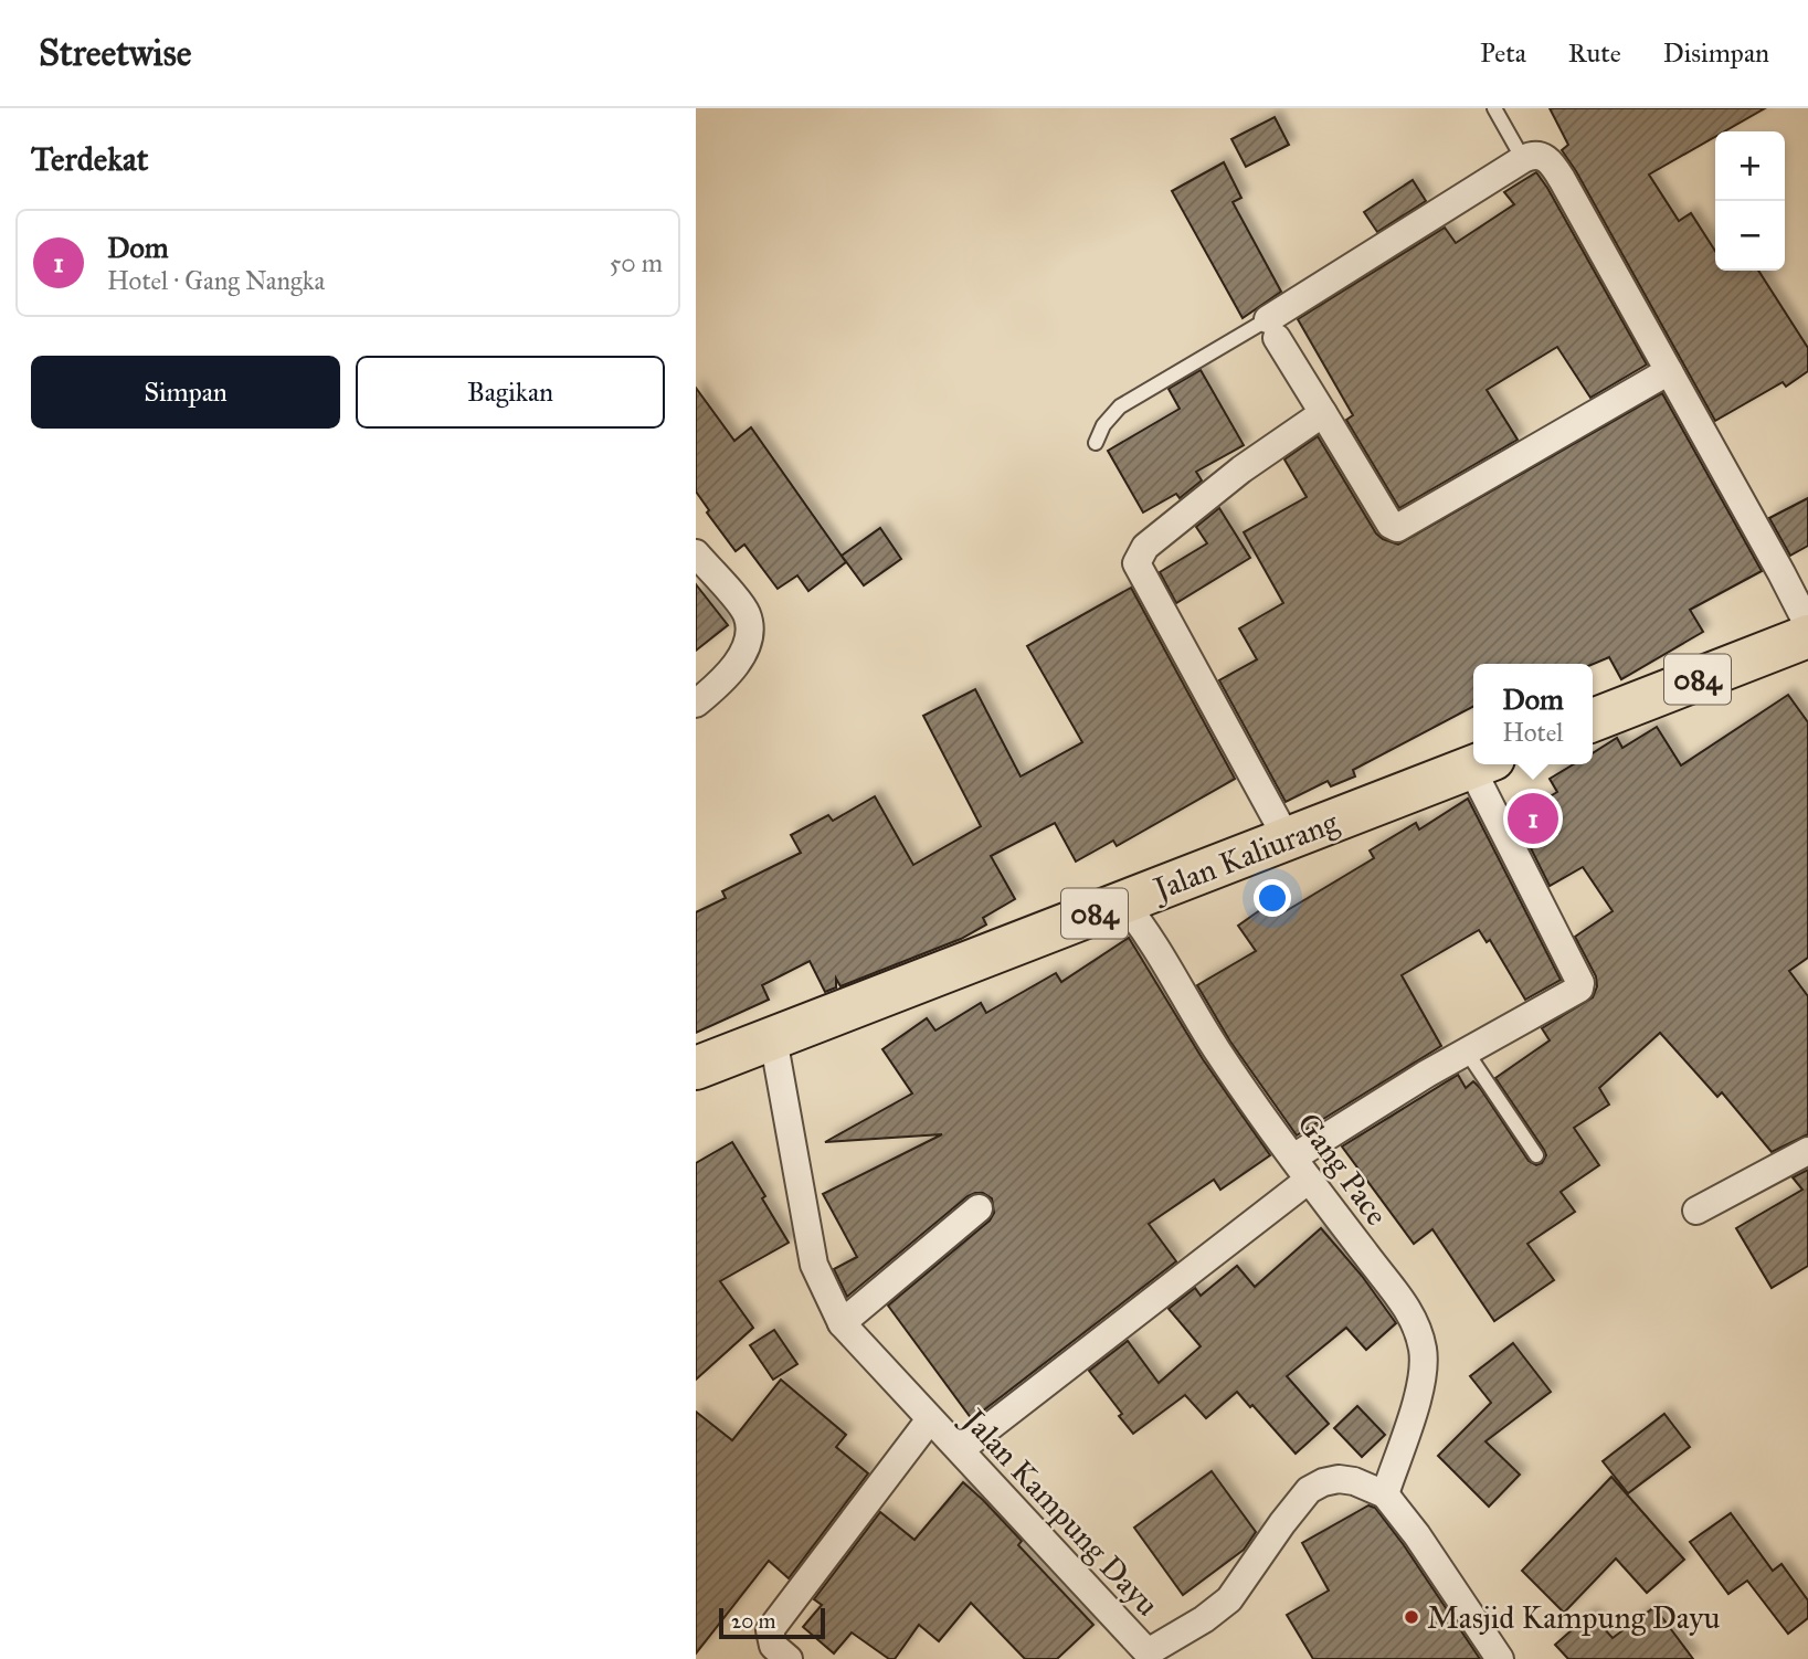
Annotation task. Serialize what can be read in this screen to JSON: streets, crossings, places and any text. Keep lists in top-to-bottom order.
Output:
{
  "streets": {
    "main road": ["084", "Jalan Kaliurang"],
    "street": ["Gang Pace", "Jalan Kampung Dayu"]
  },
  "crossings": [
    ["Jalan Kaliurang", "Gang Pace"],
    ["Jalan Kaliurang", "Jalan Kampung Dayu"],
    ["Gang Pace", "Jalan Kampung Dayu"]
  ],
  "places": ["Masjid Kampung Dayu"],
  "scale_bar": "20 m",
  "page": {
    "header": "Streetwise",
    "nav": ["Peta", "Rute", "Disimpan"],
    "heading": "Terdekat",
    "map_buttons": ["+", "−"],
    "list": [
      {
        "mark": "1",
        "name": "Dom",
        "note": "Hotel · Gang Nangka",
        "value": "50 m"
      }
    ],
    "buttons": ["Simpan", "Bagikan"],
    "popup": ["Dom", "Hotel"],
    "pins": "1",
    "scale": "20 m"
  }
}
